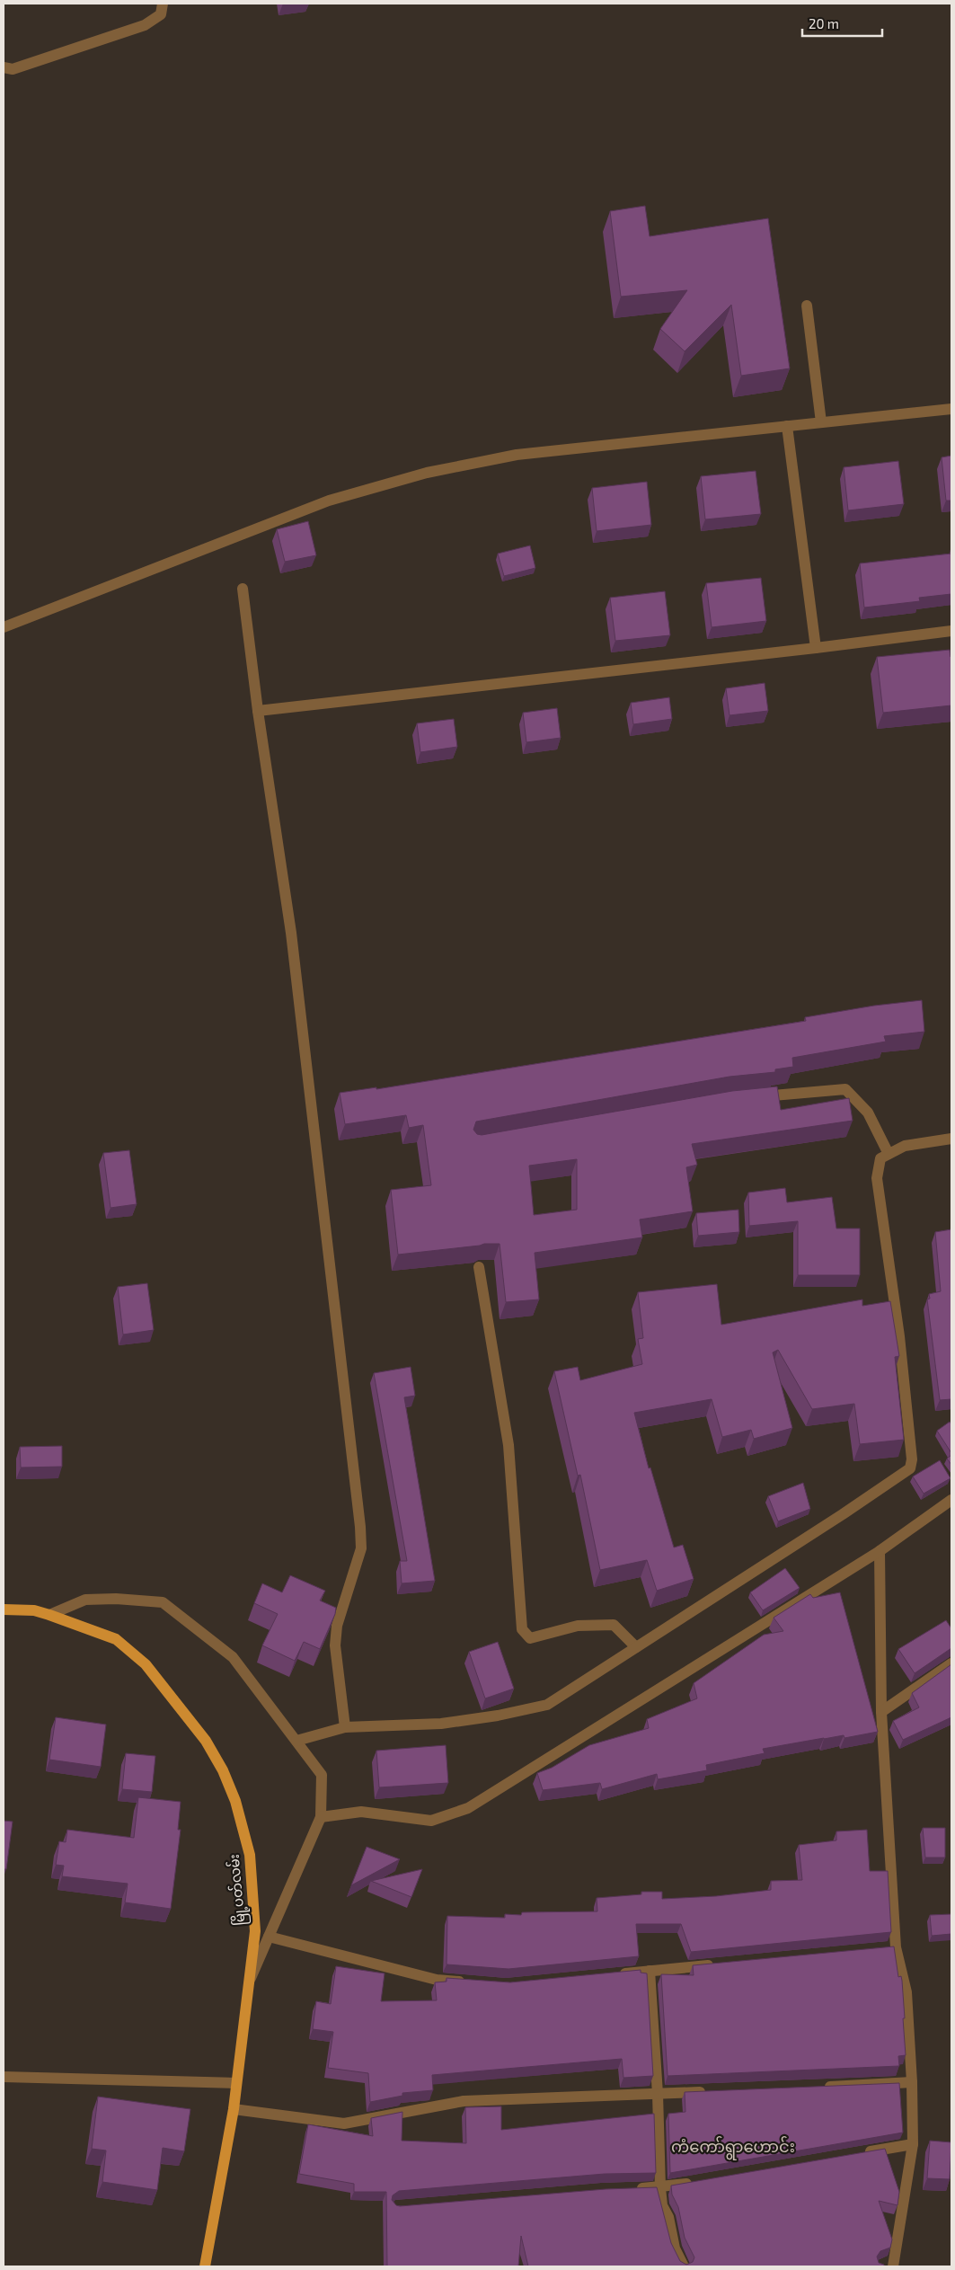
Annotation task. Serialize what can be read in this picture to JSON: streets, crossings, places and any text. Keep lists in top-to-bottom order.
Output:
{
  "streets": {
    "main road": ["မြို့ပတ်လမ်း"]
  },
  "districts": ["ကံကော်ရွာဟောင်း"],
  "scale_bar": "20 m"
}
